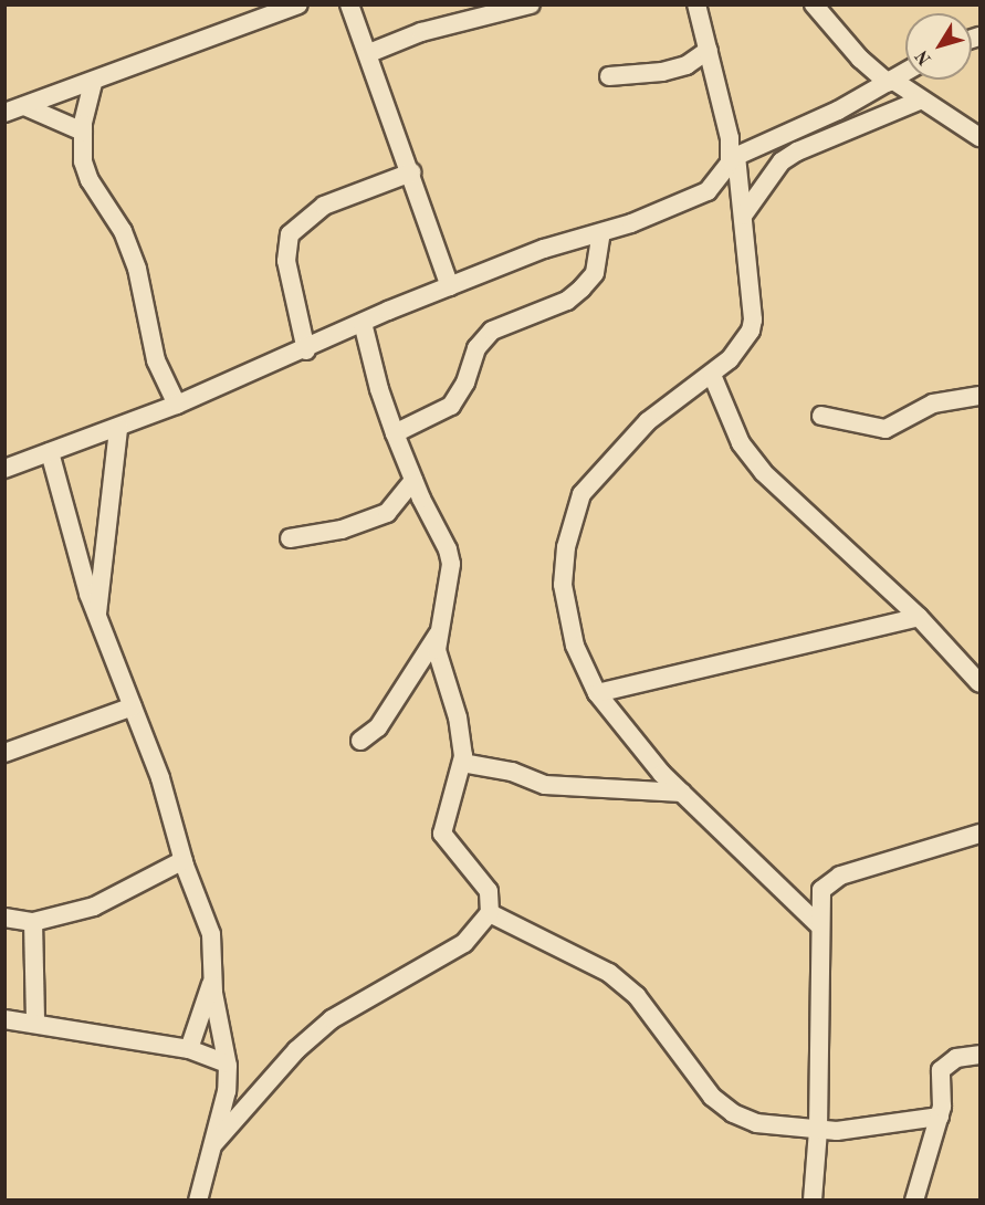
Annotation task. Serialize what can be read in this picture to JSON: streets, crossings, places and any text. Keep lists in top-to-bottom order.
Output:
{
  "north": "bottom left"
}
